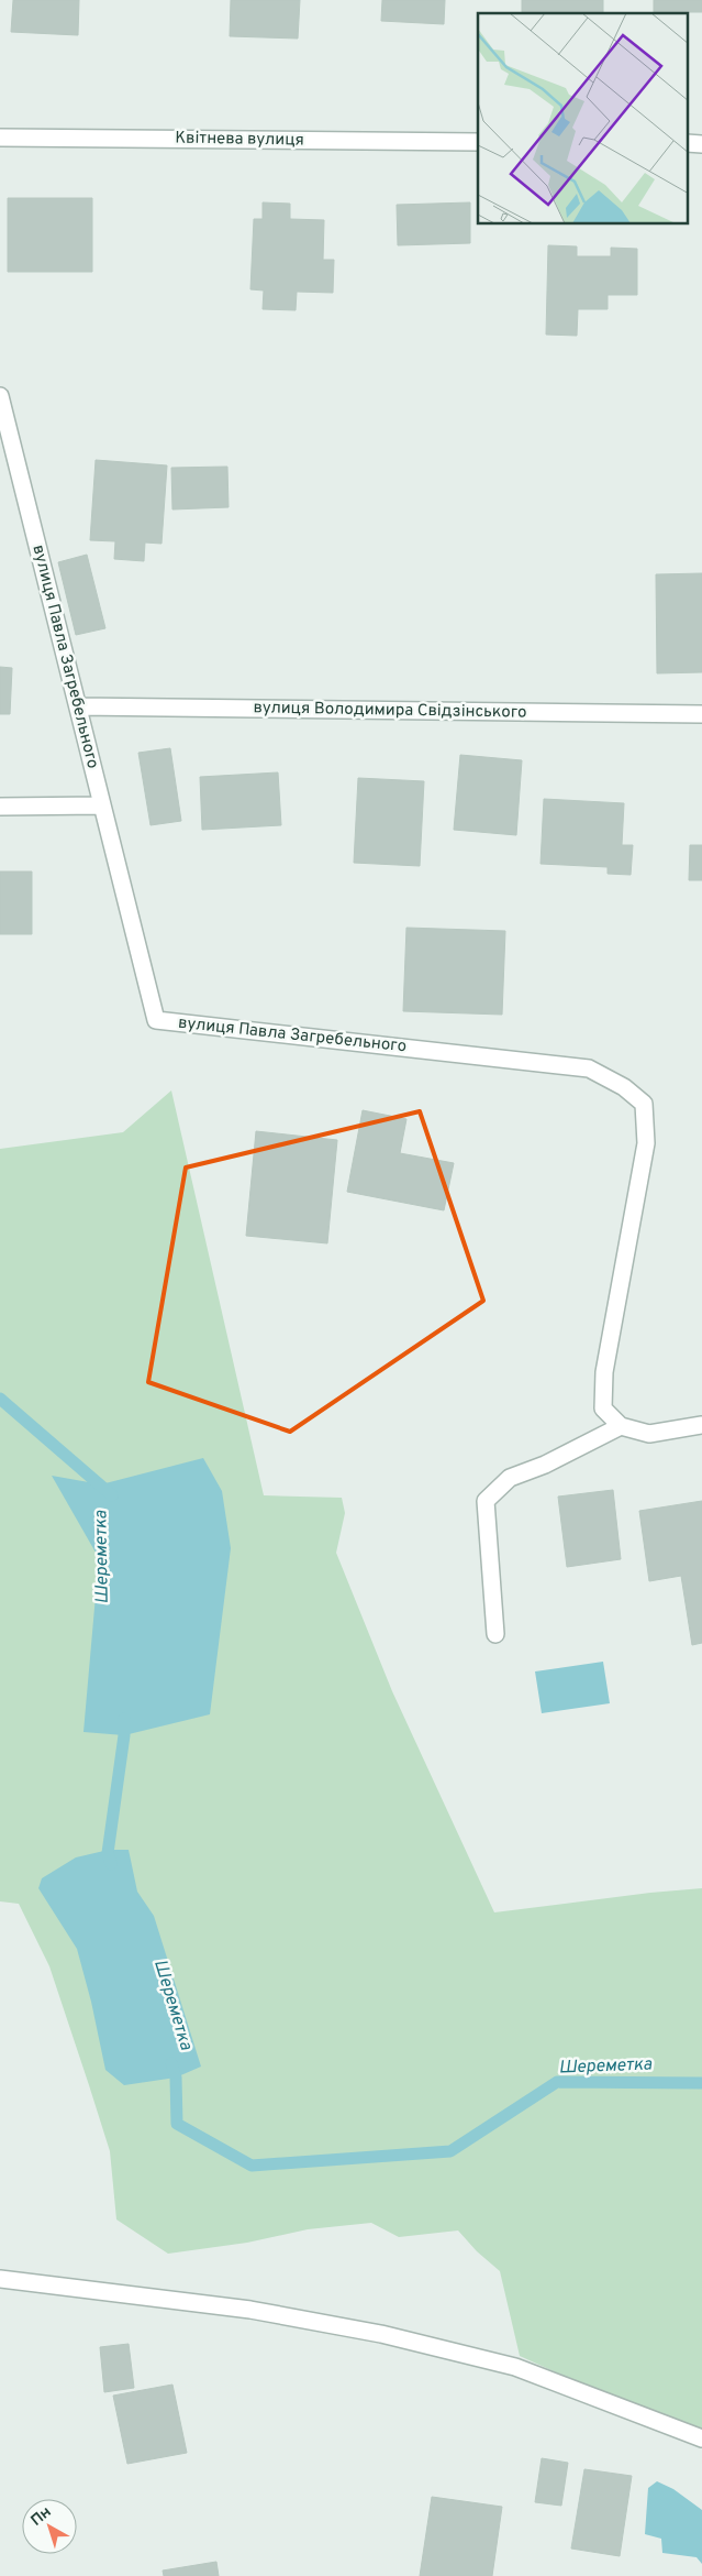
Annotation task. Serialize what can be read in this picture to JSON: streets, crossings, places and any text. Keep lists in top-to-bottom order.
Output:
{
  "streets": {
    "street": ["Квітнева вулиця", "вулиця Павла Загребельного", "вулиця Володимира Свідзінського"]
  },
  "crossings": [
    ["вулиця Павла Загребельного", "вулиця Володимира Свідзінського"]
  ],
  "water": ["Шереметка"],
  "north": "top left"
}
